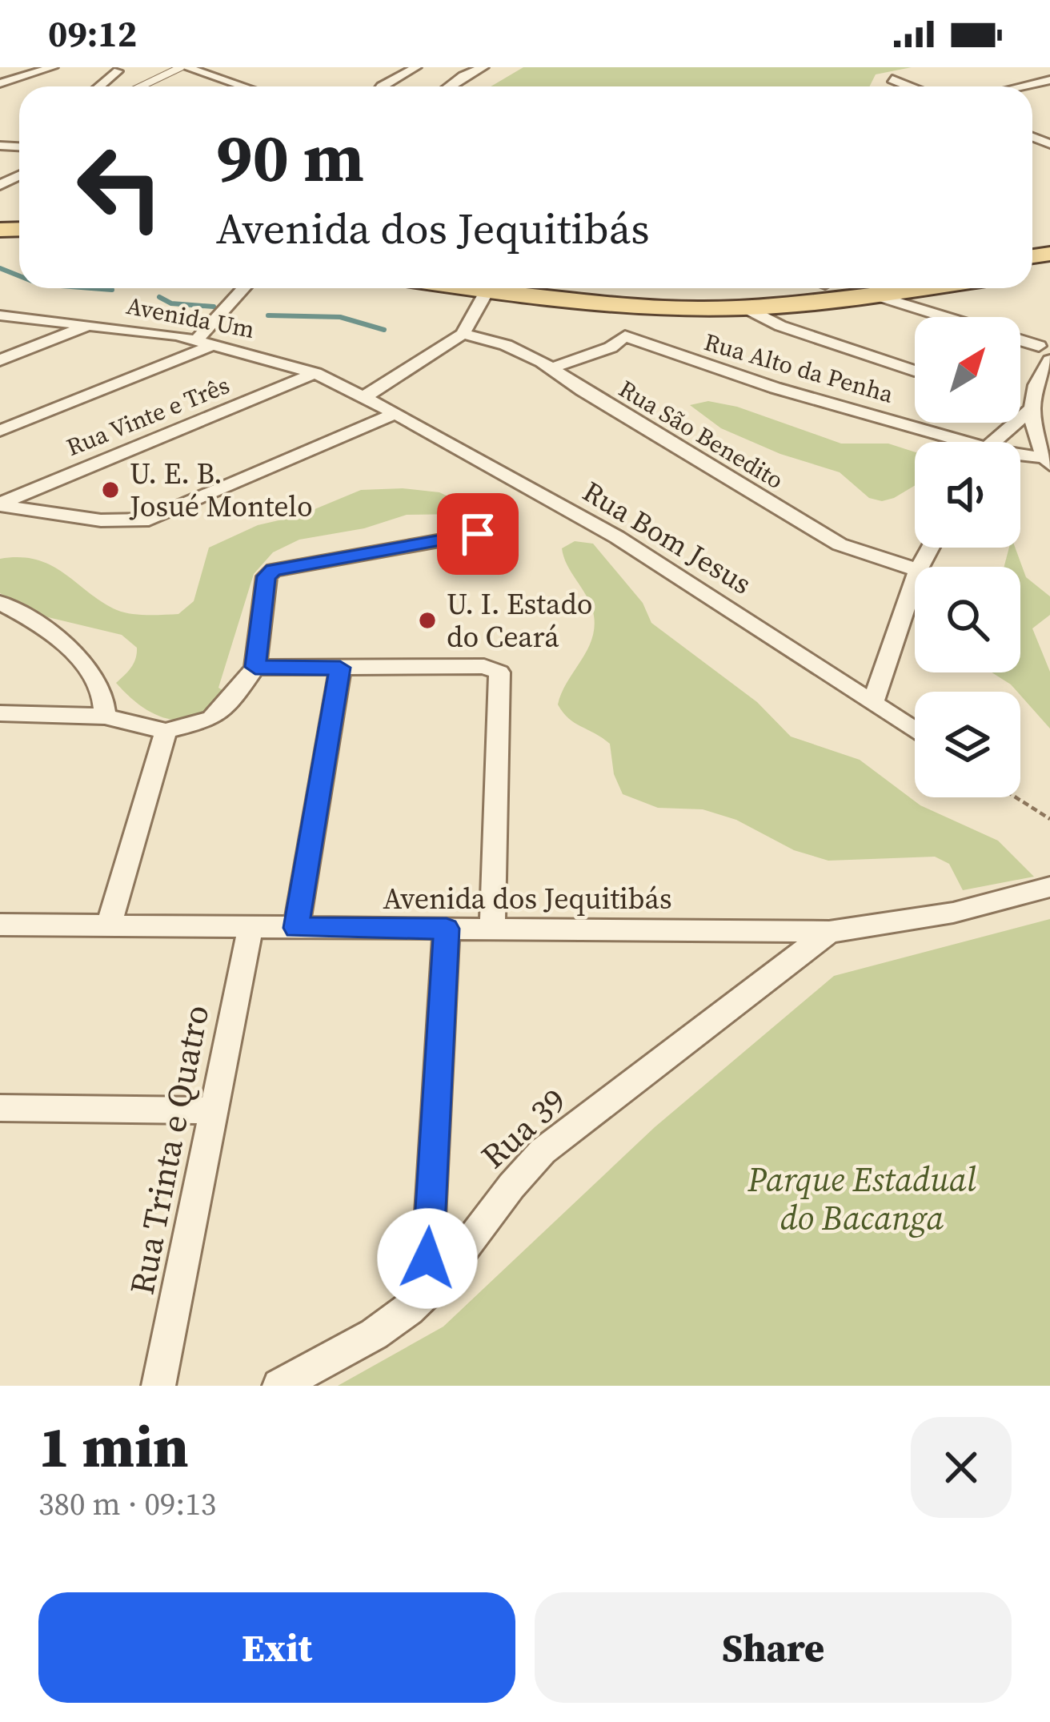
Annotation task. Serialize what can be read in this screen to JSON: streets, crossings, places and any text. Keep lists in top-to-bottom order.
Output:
{
  "streets": {
    "street": [
      "Avenida Um",
      "Rua Alto da Penha",
      "Rua Vinte e Três",
      "Rua São Benedito",
      "Rua Bom Jesus",
      "Avenida dos Jequitibás",
      "Rua 39",
      "Rua Trinta e Quatro"
    ]
  },
  "crossings": [
    ["Avenida Um", "Rua Vinte e Três"],
    ["Avenida Um", "Rua Bom Jesus"],
    ["Avenida dos Jequitibás", "Rua 39"],
    ["Avenida dos Jequitibás", "Rua Trinta e Quatro"]
  ],
  "parks": ["Parque Estadual do Bacanga"],
  "places": ["U. E. B. Josué Montelo", "U. I. Estado do Ceará"],
  "north": "top right",
  "page": {
    "status": "09:12",
    "turn": ["90 m", "Avenida dos Jequitibás"],
    "heading": ["1 min", "380 m · 09:13"],
    "buttons": ["Exit", "Share"]
  }
}
